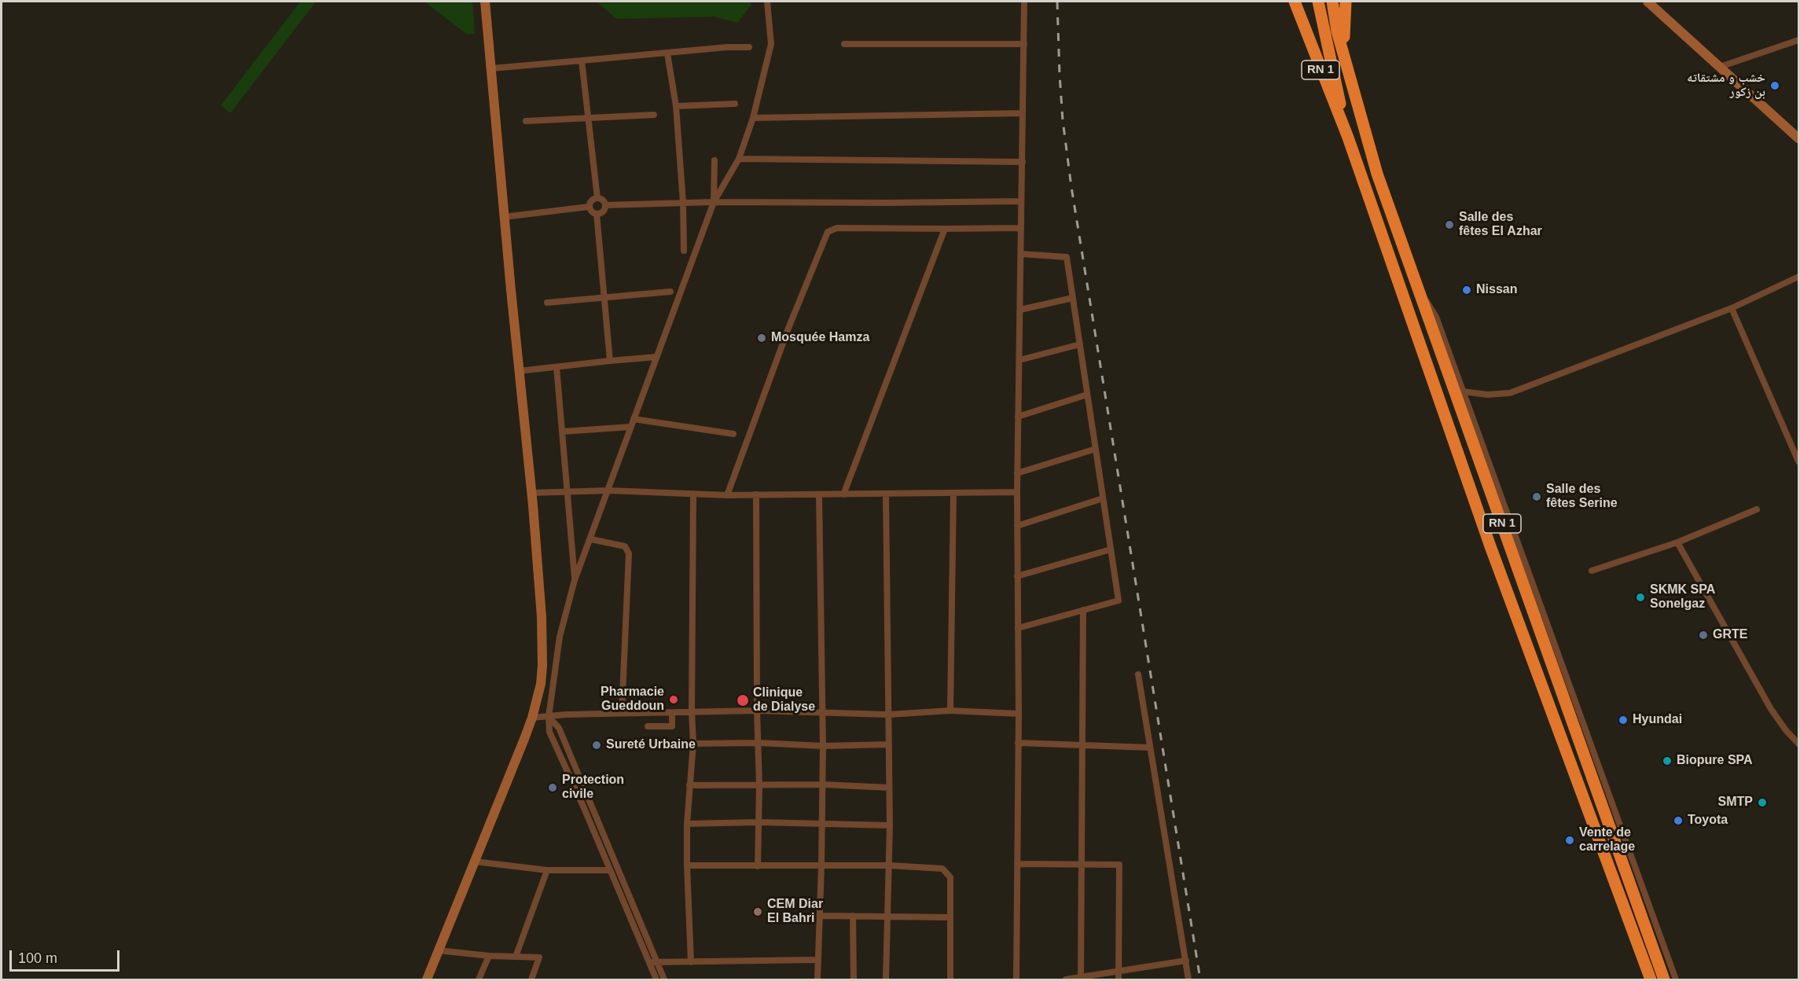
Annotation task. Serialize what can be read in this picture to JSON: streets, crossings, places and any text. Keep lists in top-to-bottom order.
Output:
{
  "streets": {
    "highway": ["RN 1"]
  },
  "places": [
    "خشب و مشتقاته بن زكور",
    "Salle des fêtes El Azhar",
    "Nissan",
    "Mosquée Hamza",
    "Salle des fêtes Serine",
    "SKMK SPA Sonelgaz",
    "GRTE",
    "Pharmacie Gueddoun",
    "Clinique de Dialyse",
    "Hyundai",
    "Sureté Urbaine",
    "Biopure SPA",
    "Protection civile",
    "SMTP",
    "Toyota",
    "Vente de carrelage",
    "CEM Diar El Bahri"
  ],
  "scale_bar": "100 m"
}
